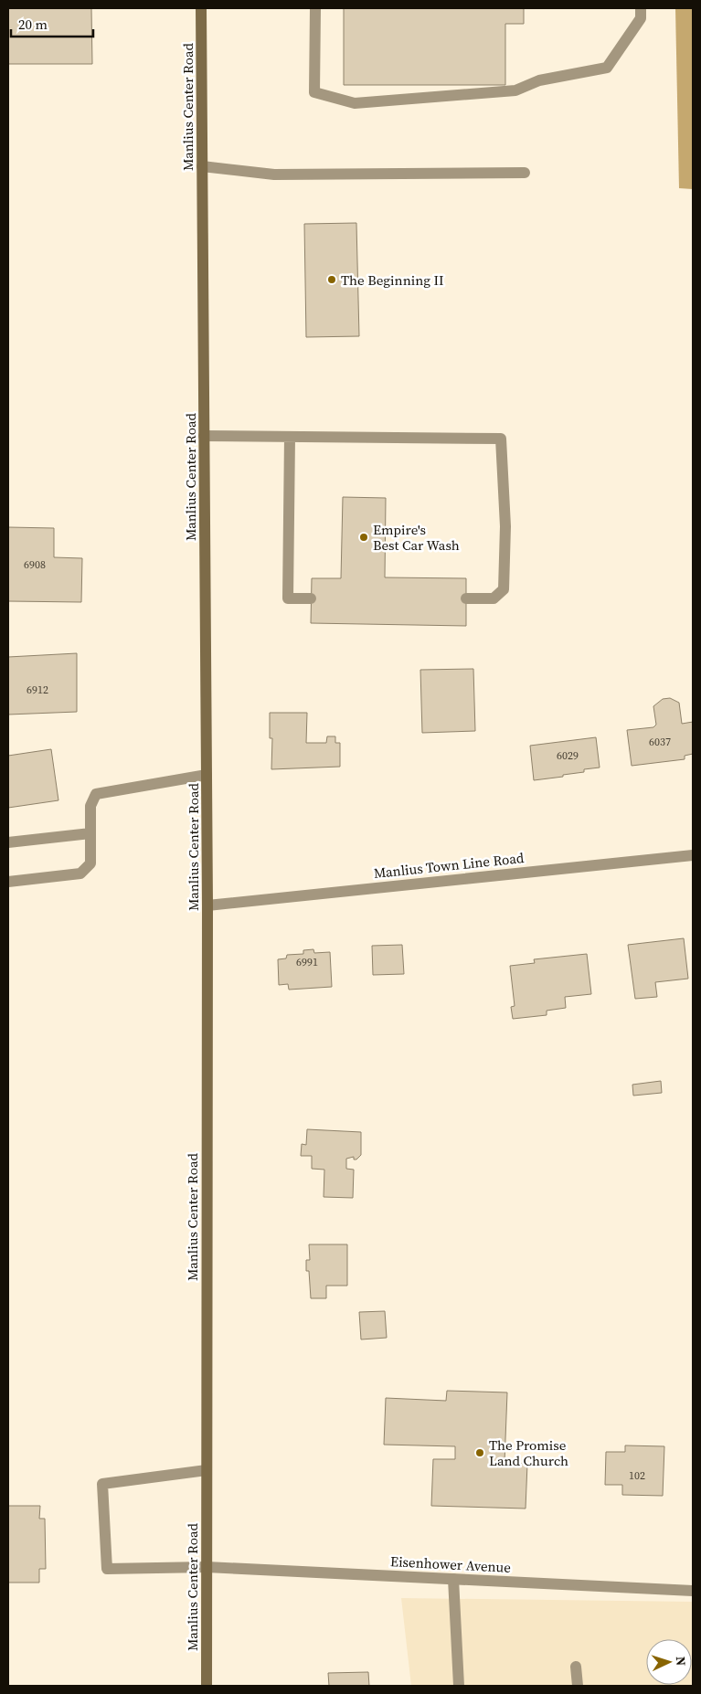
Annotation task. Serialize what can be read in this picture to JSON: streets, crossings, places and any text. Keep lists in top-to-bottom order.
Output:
{
  "streets": {
    "main road": ["Manlius Center Road"],
    "street": ["Manlius Town Line Road", "Eisenhower Avenue"]
  },
  "crossings": [
    ["Manlius Center Road", "Manlius Town Line Road"],
    ["Manlius Center Road", "Eisenhower Avenue"]
  ],
  "places": ["The Beginning II", "Empire's Best Car Wash", "The Promise Land Church"],
  "house_numbers": [
    "6908",
    "6912",
    "6037",
    "6029",
    "6991",
    "102"
  ],
  "scale_bar": "20 m",
  "north": "right"
}
